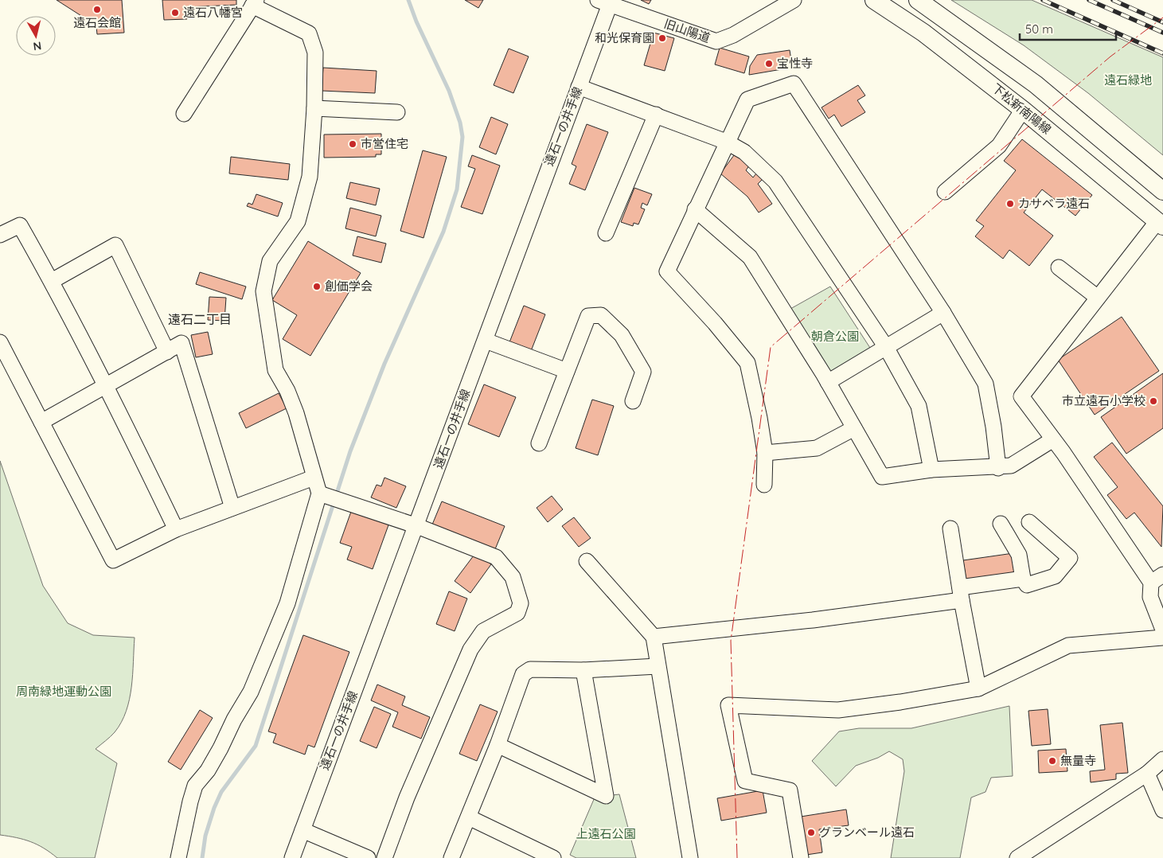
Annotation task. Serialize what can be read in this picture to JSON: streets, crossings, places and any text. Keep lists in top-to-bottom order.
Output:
{
  "streets": {
    "main road": ["下松新南陽線"],
    "street": ["旧山陽道", "遠石一の井手線"]
  },
  "crossings": [
    ["旧山陽道", "遠石一の井手線"]
  ],
  "districts": ["遠石二丁目"],
  "parks": [
    "遠石緑地",
    "朝倉公園",
    "周南緑地運動公園",
    "上遠石公園"
  ],
  "places": [
    "遠石会館",
    "遠石八幡宮",
    "和光保育園",
    "宝性寺",
    "市営住宅",
    "カサベラ遠石",
    "創価学会",
    "市立遠石小学校",
    "無量寺",
    "グランベール遠石"
  ],
  "scale_bar": "50 m",
  "north": "bottom"
}
